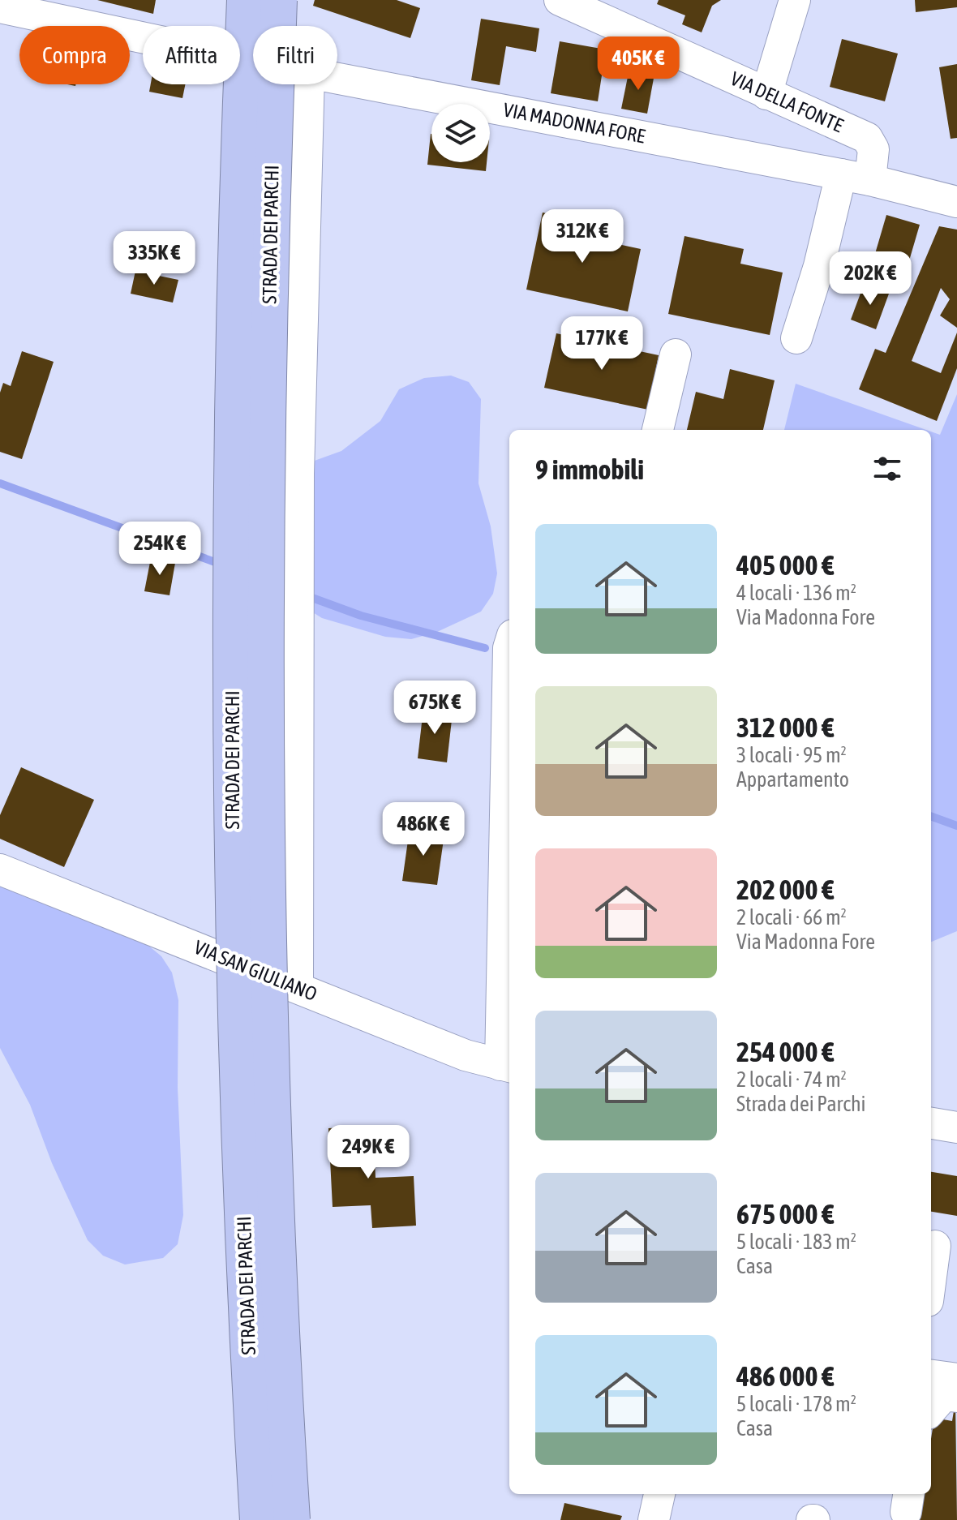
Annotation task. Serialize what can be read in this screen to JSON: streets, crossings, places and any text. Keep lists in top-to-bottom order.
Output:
{
  "streets": {
    "highway": ["STRADA DEI PARCHI"],
    "street": ["VIA DELLA FONTE", "VIA MADONNA FORE", "VIA SAN GIULIANO"]
  },
  "crossings": [
    ["VIA DELLA FONTE", "VIA MADONNA FORE"]
  ],
  "page": {
    "chip": ["Compra", "Affitta", "Filtri"],
    "price": [
      "405K €",
      "312K €",
      "335K €",
      "202K €",
      "177K €",
      "254K €",
      "675K €",
      "486K €",
      "249K €"
    ],
    "heading": "9 immobili",
    "list": [
      {
        "name": "405 000 €",
        "note": "4 locali · 136 m² · Via Madonna Fore"
      },
      {
        "name": "312 000 €",
        "note": "3 locali · 95 m² · Appartamento"
      },
      {
        "name": "202 000 €",
        "note": "2 locali · 66 m² · Via Madonna Fore"
      },
      {
        "name": "254 000 €",
        "note": "2 locali · 74 m² · Strada dei Parchi"
      },
      {
        "name": "675 000 €",
        "note": "5 locali · 183 m² · Casa"
      },
      {
        "name": "486 000 €",
        "note": "5 locali · 178 m² · Casa"
      }
    ]
  }
}
